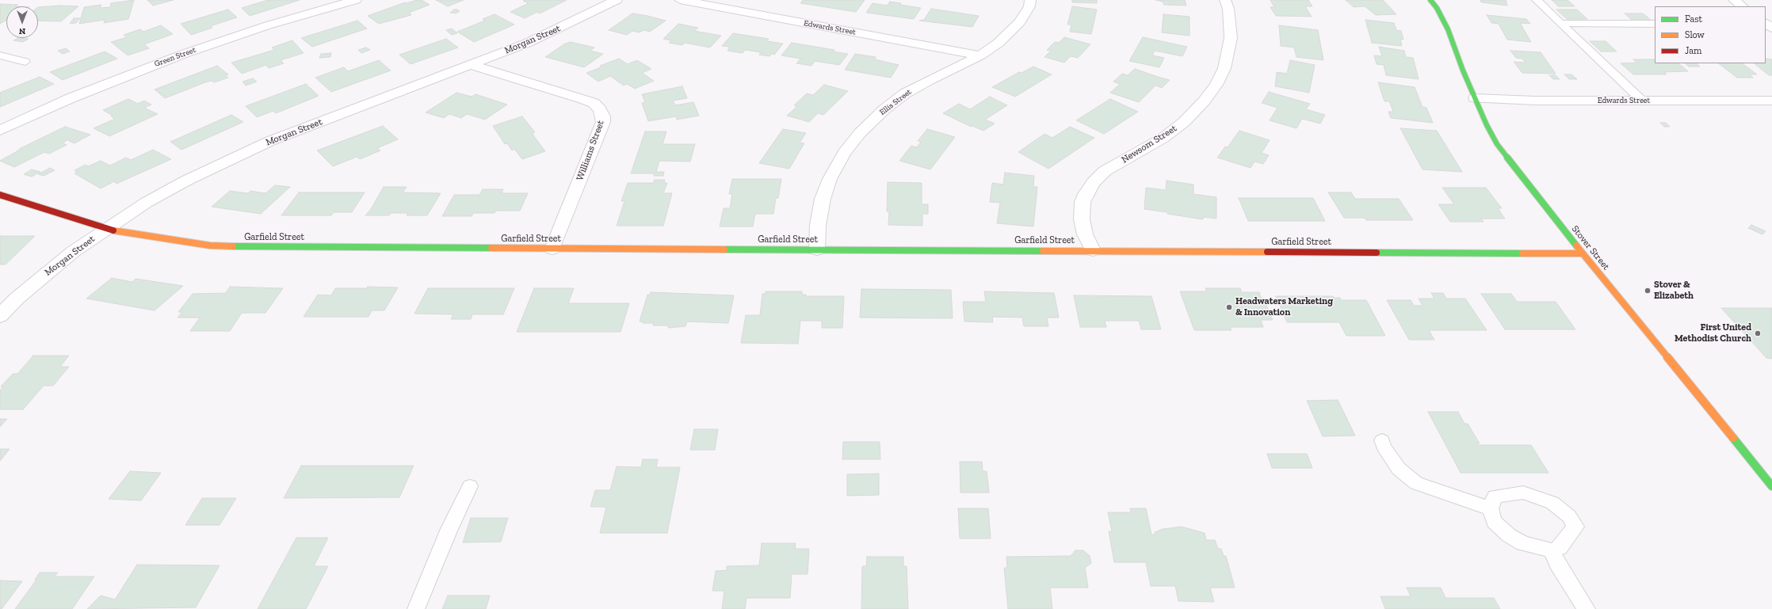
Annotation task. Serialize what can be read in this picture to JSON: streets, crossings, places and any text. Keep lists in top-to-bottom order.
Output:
{
  "streets": {
    "street": [
      "Edwards Street",
      "Morgan Street",
      "Green Street",
      "Ellis Street",
      "Newsom Street",
      "Williams Street",
      "Garfield Street",
      "Stover Street"
    ]
  },
  "crossings": [
    ["Edwards Street", "Ellis Street"],
    ["Edwards Street", "Stover Street"],
    ["Morgan Street", "Williams Street"],
    ["Morgan Street", "Garfield Street"],
    ["Ellis Street", "Garfield Street"],
    ["Newsom Street", "Garfield Street"],
    ["Williams Street", "Garfield Street"],
    ["Garfield Street", "Stover Street"]
  ],
  "places": ["Stover & Elizabeth", "Headwaters Marketing & Innovation", "First United Methodist Church"],
  "legend": ["Fast", "Slow", "Jam"],
  "north": "bottom"
}
